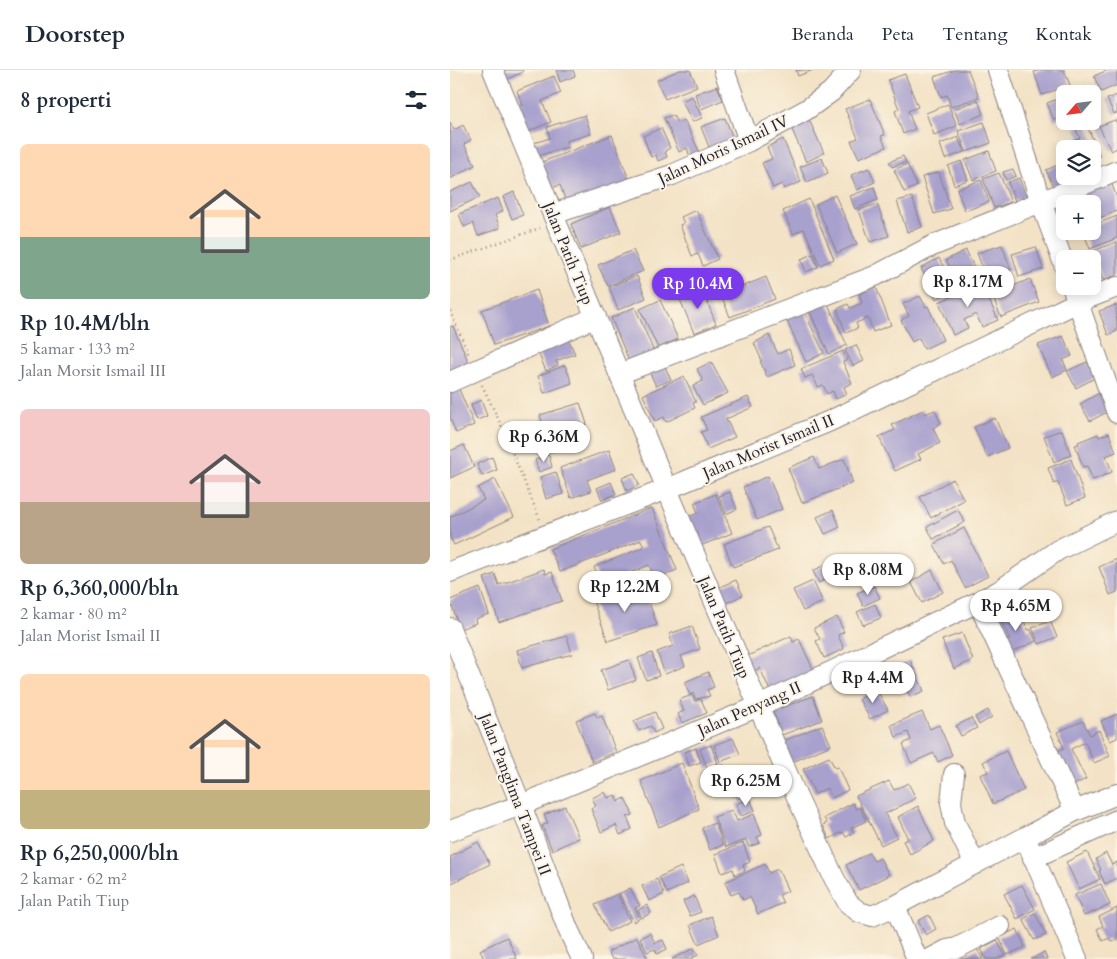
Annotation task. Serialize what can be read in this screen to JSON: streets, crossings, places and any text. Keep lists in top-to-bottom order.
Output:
{
  "streets": {
    "street": [
      "Jalan Moris Ismail IV",
      "Jalan Patih Tiup",
      "Jalan Morist Ismail II",
      "Jalan Penyang II",
      "Jalan Panglima Tampei II"
    ]
  },
  "crossings": [
    ["Jalan Moris Ismail IV", "Jalan Patih Tiup"],
    ["Jalan Patih Tiup", "Jalan Morist Ismail II"],
    ["Jalan Patih Tiup", "Jalan Penyang II"],
    ["Jalan Penyang II", "Jalan Panglima Tampei II"]
  ],
  "north": "bottom left",
  "page": {
    "header": "Doorstep",
    "nav": [
      "Beranda",
      "Peta",
      "Tentang",
      "Kontak"
    ],
    "heading": "8 properti",
    "map_buttons": ["+", "−"],
    "list": [
      {
        "name": "Rp 10.4M/bln",
        "note": "5 kamar · 133 m² · Jalan Morsit Ismail III"
      },
      {
        "name": "Rp 6,360,000/bln",
        "note": "2 kamar · 80 m² · Jalan Morist Ismail II"
      },
      {
        "name": "Rp 6,250,000/bln",
        "note": "2 kamar · 62 m² · Jalan Patih Tiup"
      }
    ],
    "price": [
      "Rp 8.17M",
      "Rp 10.4M",
      "Rp 6.36M",
      "Rp 8.08M",
      "Rp 12.2M",
      "Rp 4.65M",
      "Rp 4.4M",
      "Rp 6.25M"
    ]
  }
}
